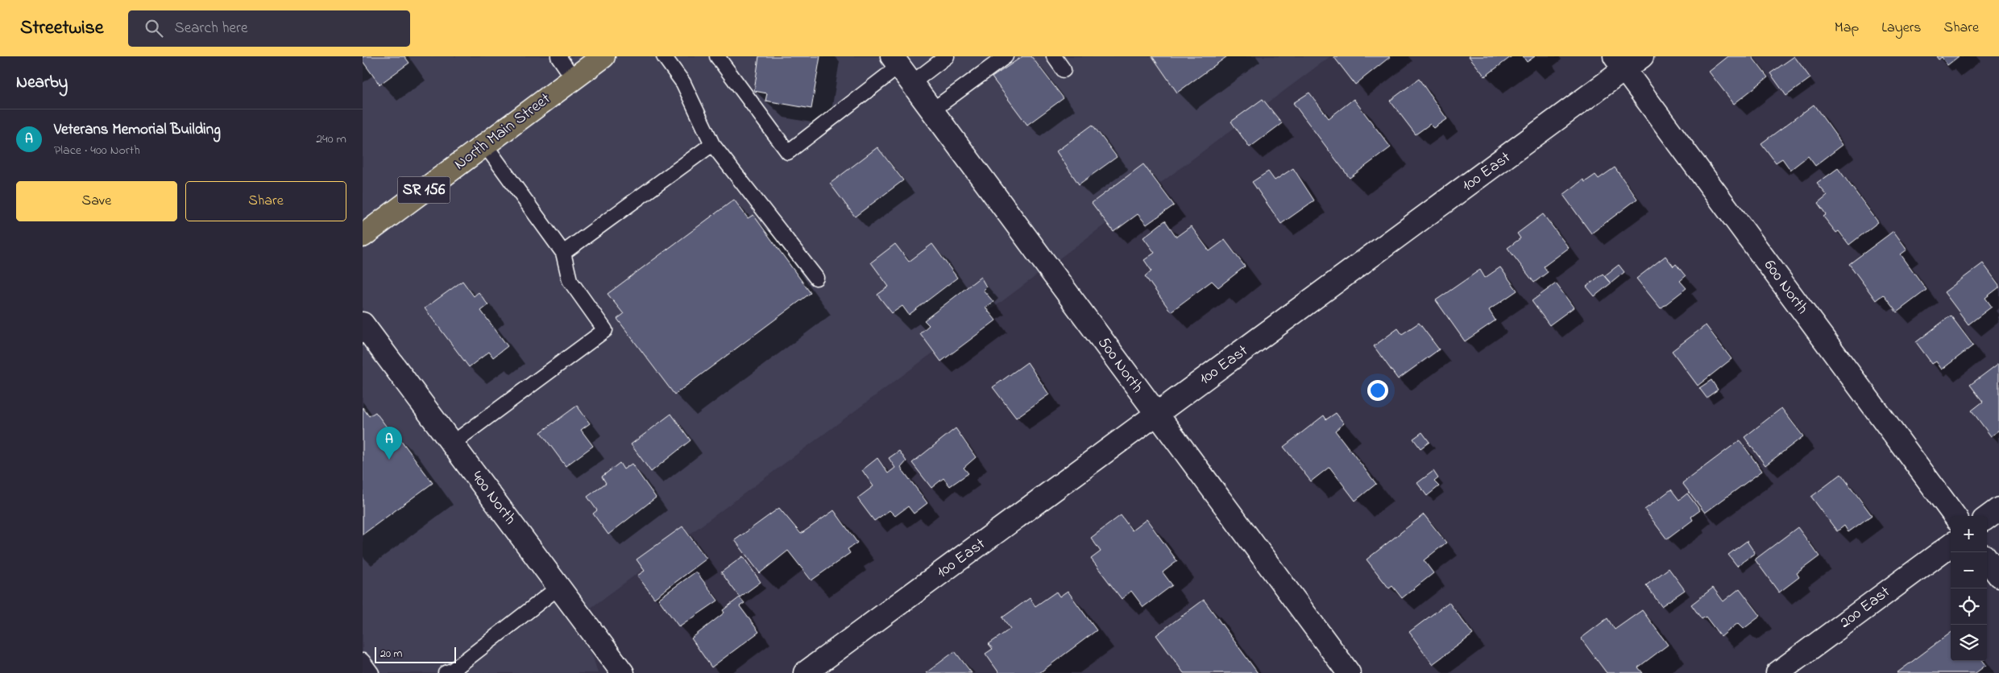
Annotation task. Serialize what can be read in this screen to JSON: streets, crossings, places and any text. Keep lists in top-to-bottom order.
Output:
{
  "streets": {
    "main road": ["North Main Street", "SR 156"],
    "street": [
      "100 East",
      "600 North",
      "500 North",
      "400 North",
      "200 East"
    ]
  },
  "crossings": [
    ["100 East", "600 North"],
    ["100 East", "500 North"]
  ],
  "scale_bar": "20 m",
  "page": {
    "header": "Streetwise",
    "search": "Search here",
    "nav": ["Map", "Layers", "Share"],
    "heading": "Nearby",
    "list": [
      {
        "mark": "A",
        "name": "Veterans Memorial Building",
        "note": "Place · 400 North",
        "value": "240 m"
      }
    ],
    "buttons": ["Save", "Share"],
    "pins": "A",
    "map_buttons": ["+", "−"],
    "scale": "20 m"
  }
}
